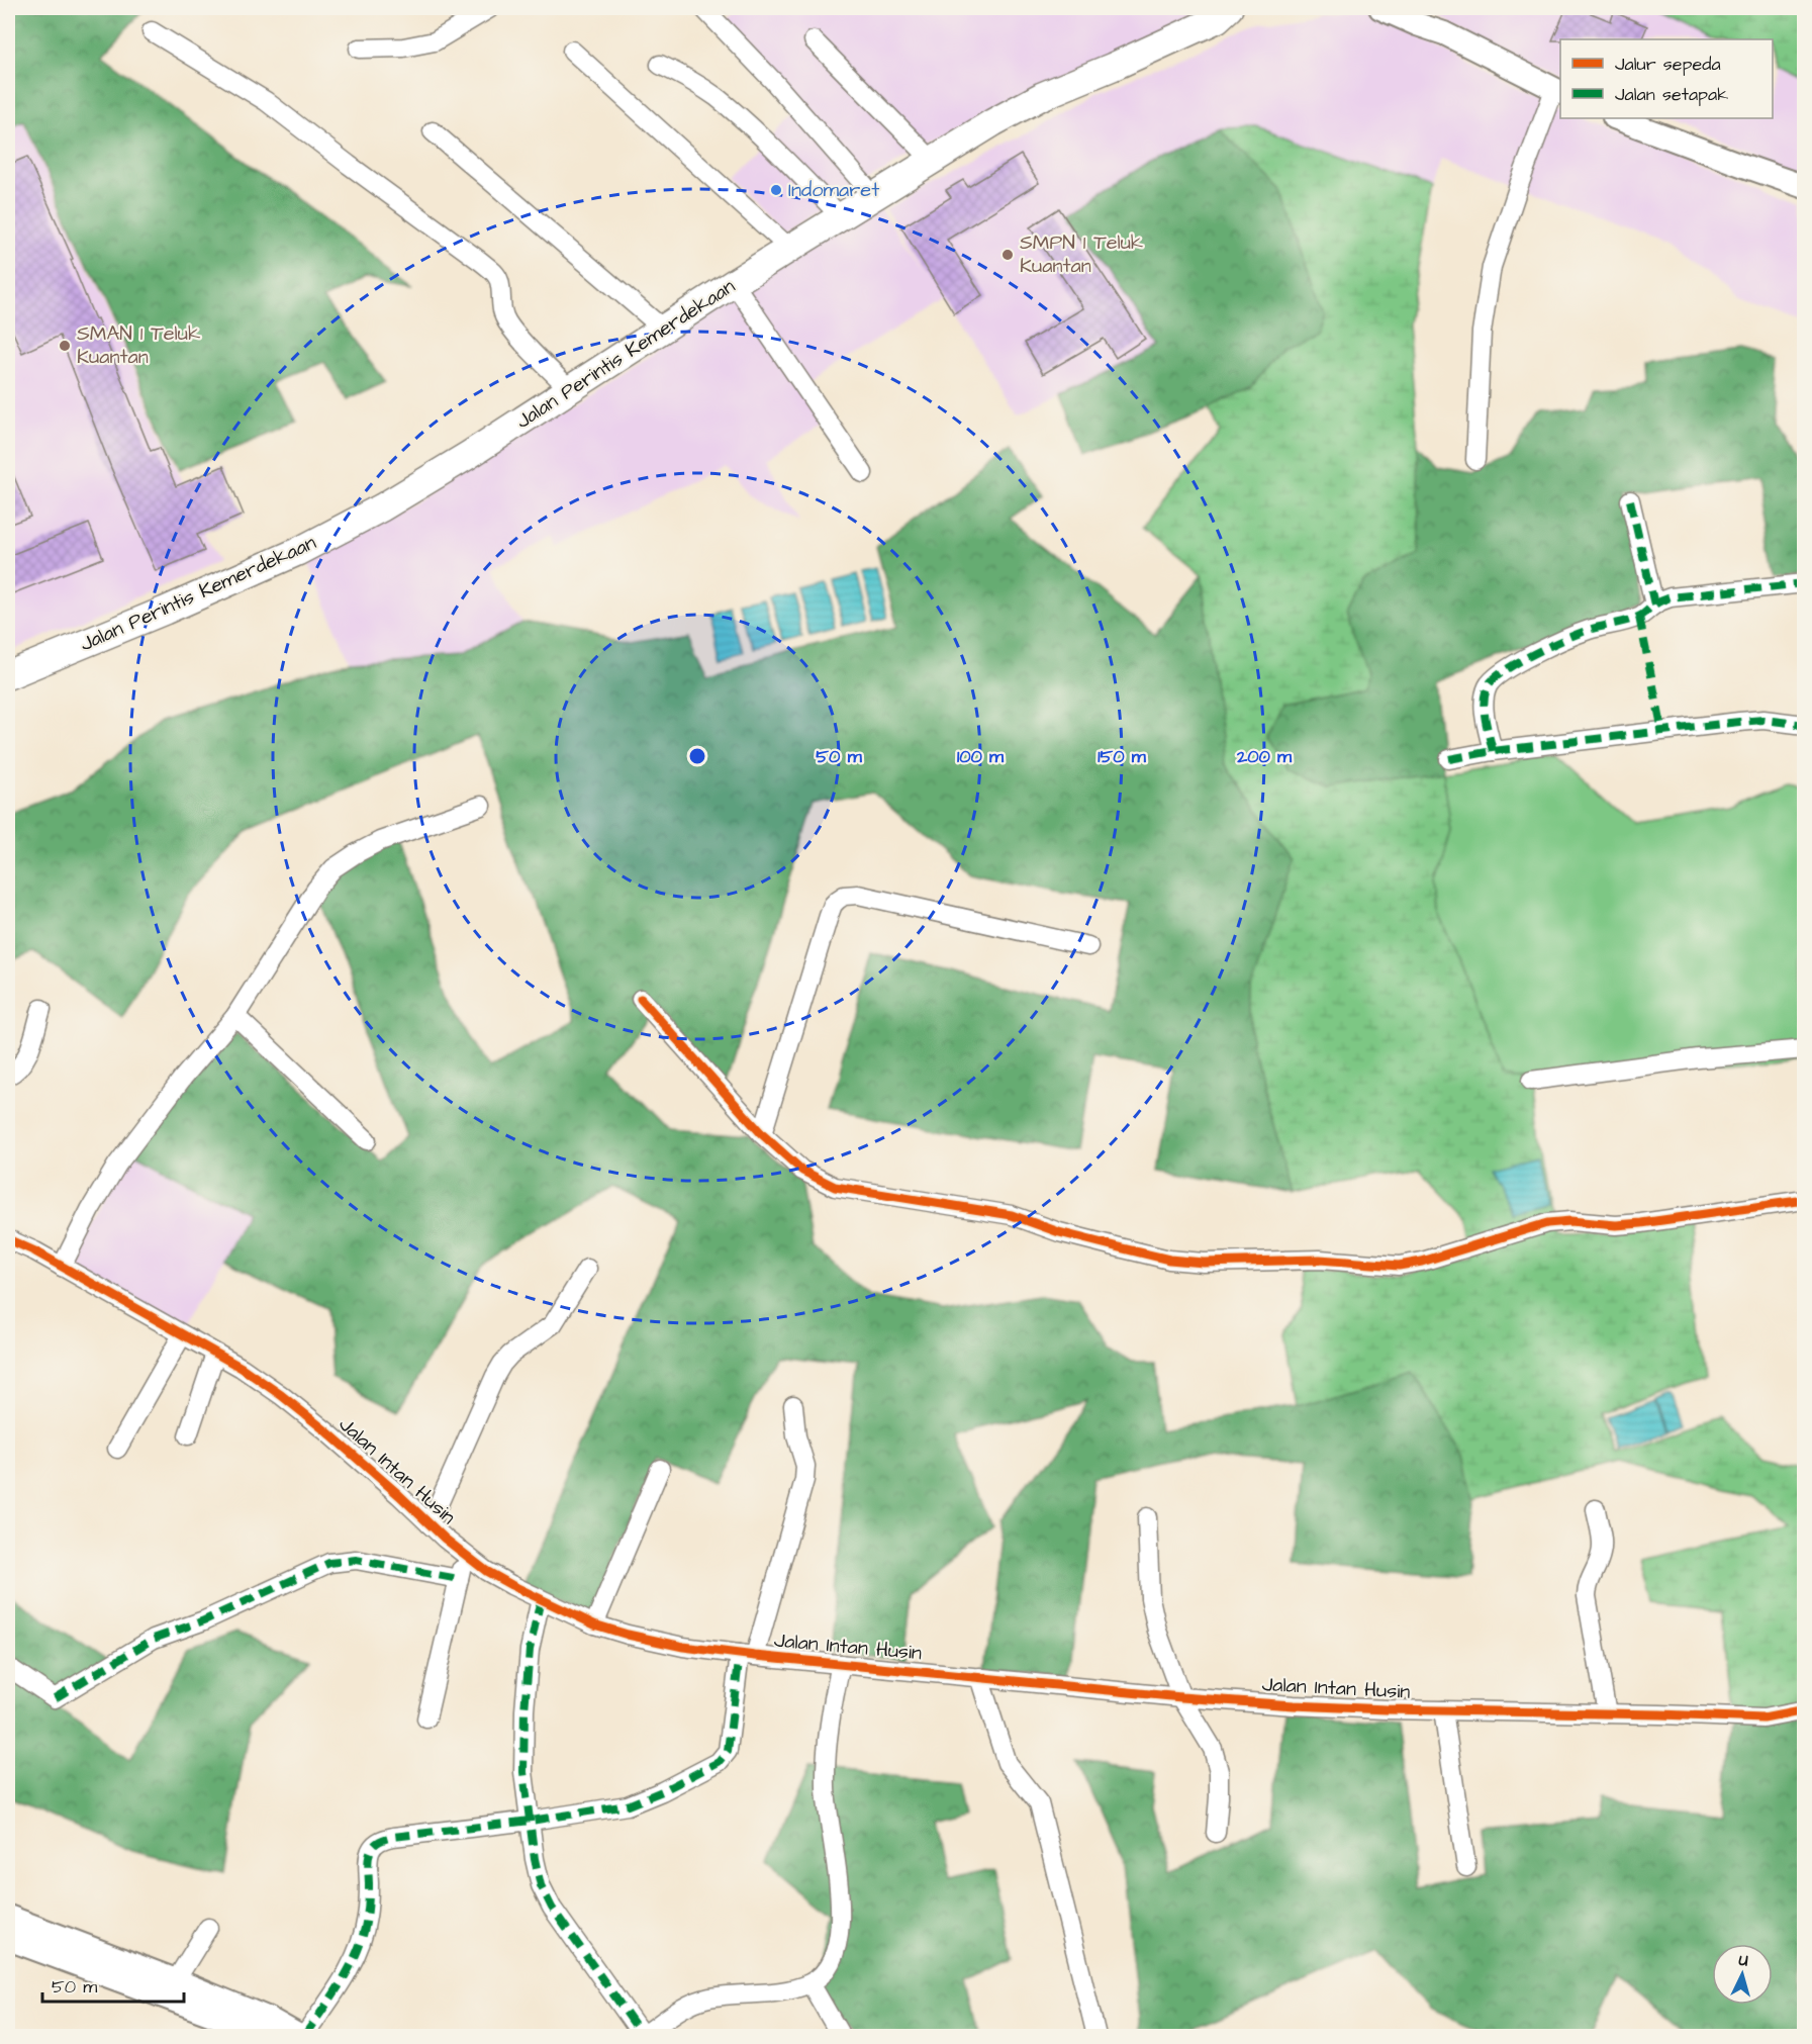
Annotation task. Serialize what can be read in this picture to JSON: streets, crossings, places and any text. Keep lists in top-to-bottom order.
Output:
{
  "streets": {
    "highway": ["Jalan Perintis Kemerdekaan"],
    "street": ["Jalan Intan Husin"]
  },
  "places": ["Indomaret", "SMPN 1 Teluk Kuantan", "SMAN 1 Teluk Kuantan"],
  "legend": ["Jalur sepeda", "Jalan setapak"],
  "scale_bar": "50 m",
  "north": "top",
  "rings": [
    "50 m",
    "100 m",
    "150 m",
    "200 m"
  ]
}
